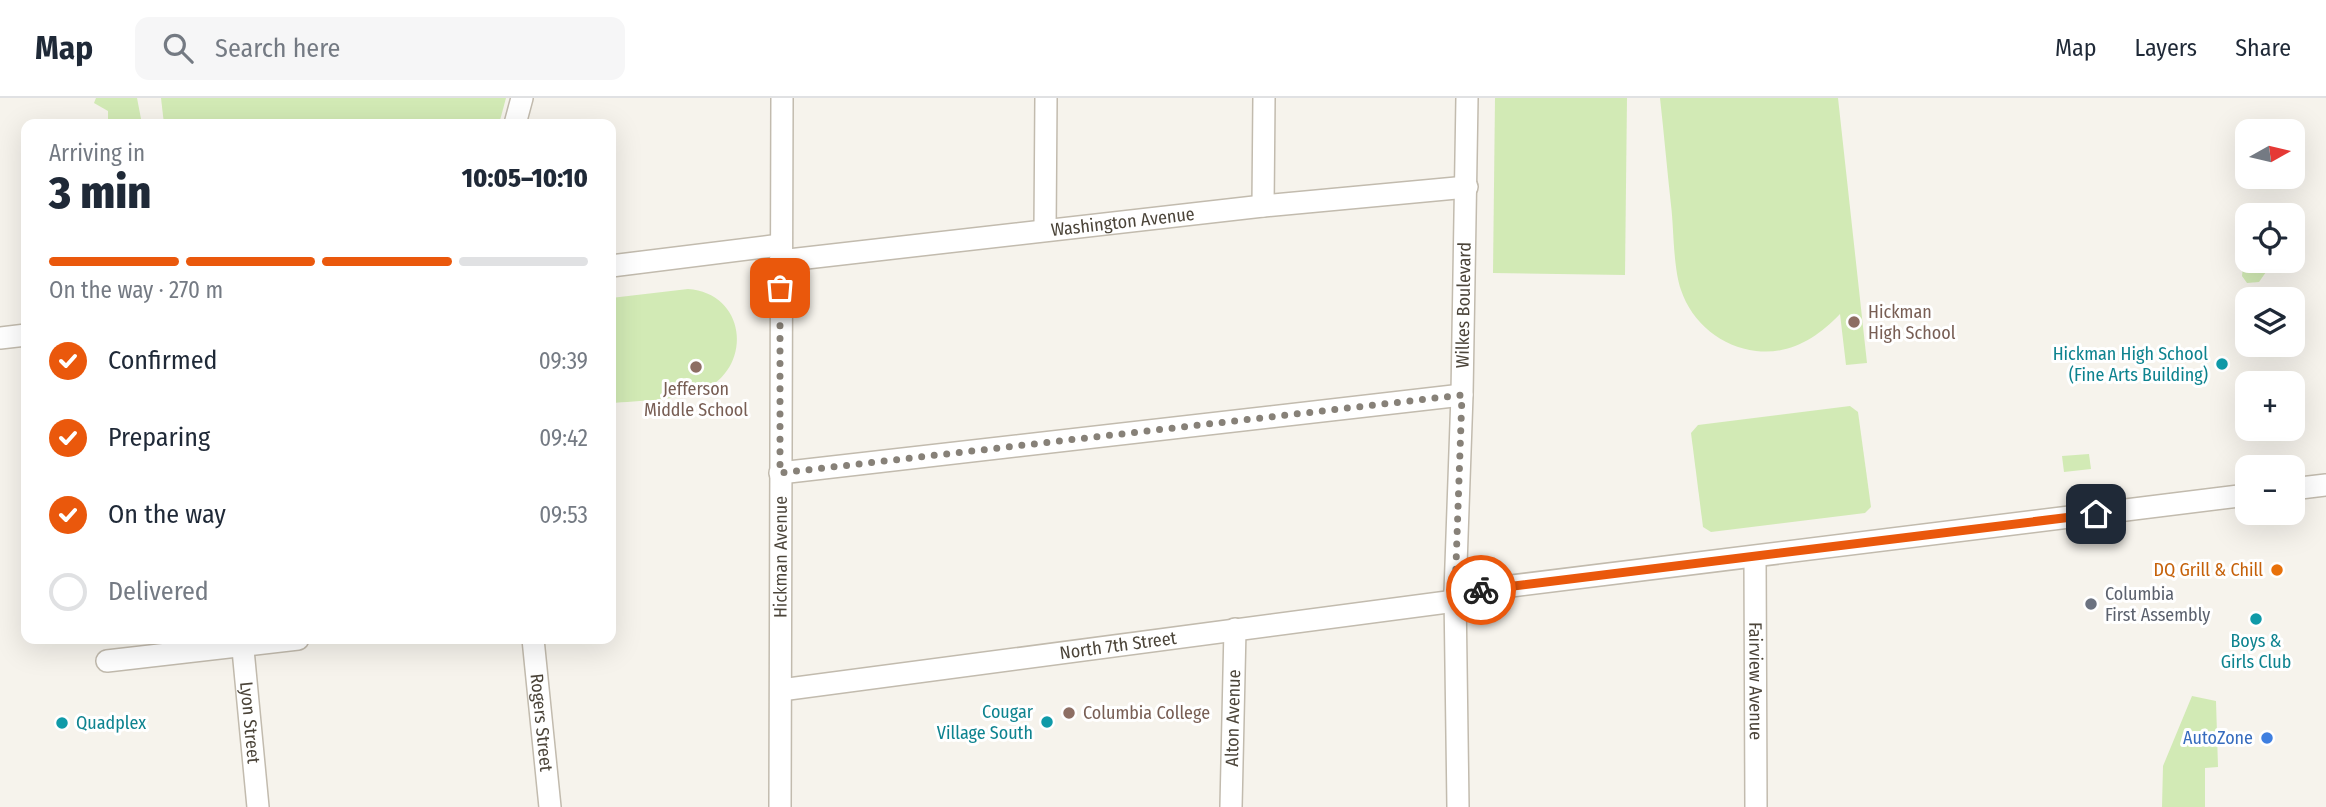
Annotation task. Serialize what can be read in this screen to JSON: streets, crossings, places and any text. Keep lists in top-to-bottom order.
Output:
{
  "streets": {
    "street": [
      "Washington Avenue",
      "Wilkes Boulevard",
      "Hickman Avenue",
      "North 7th Street",
      "Fairview Avenue",
      "Alton Avenue",
      "Lyon Street",
      "Rogers Street"
    ]
  },
  "crossings": [
    ["Washington Avenue", "Wilkes Boulevard"],
    ["Washington Avenue", "Hickman Avenue"],
    ["Wilkes Boulevard", "North 7th Street"],
    ["Hickman Avenue", "North 7th Street"],
    ["North 7th Street", "Fairview Avenue"],
    ["North 7th Street", "Alton Avenue"]
  ],
  "places": [
    "Hickman High School",
    "Hickman High School (Fine Arts Building)",
    "Jefferson Middle School",
    "DQ Grill & Chill",
    "Columbia First Assembly",
    "Boys & Girls Club",
    "Columbia College",
    "Cougar Village South",
    "Quadplex",
    "AutoZone"
  ],
  "north": "right",
  "page": {
    "header": "Map",
    "search": "Search here",
    "nav": ["Map", "Layers", "Share"],
    "map_buttons": ["+", "−"],
    "heading": ["3 min", "Arriving in", "10:05–10:10"],
    "bar": "On the way · 270 m",
    "list": [
      ["Confirmed", "09:39"],
      ["Preparing", "09:42"],
      ["On the way", "09:53"],
      "Delivered"
    ]
  }
}
